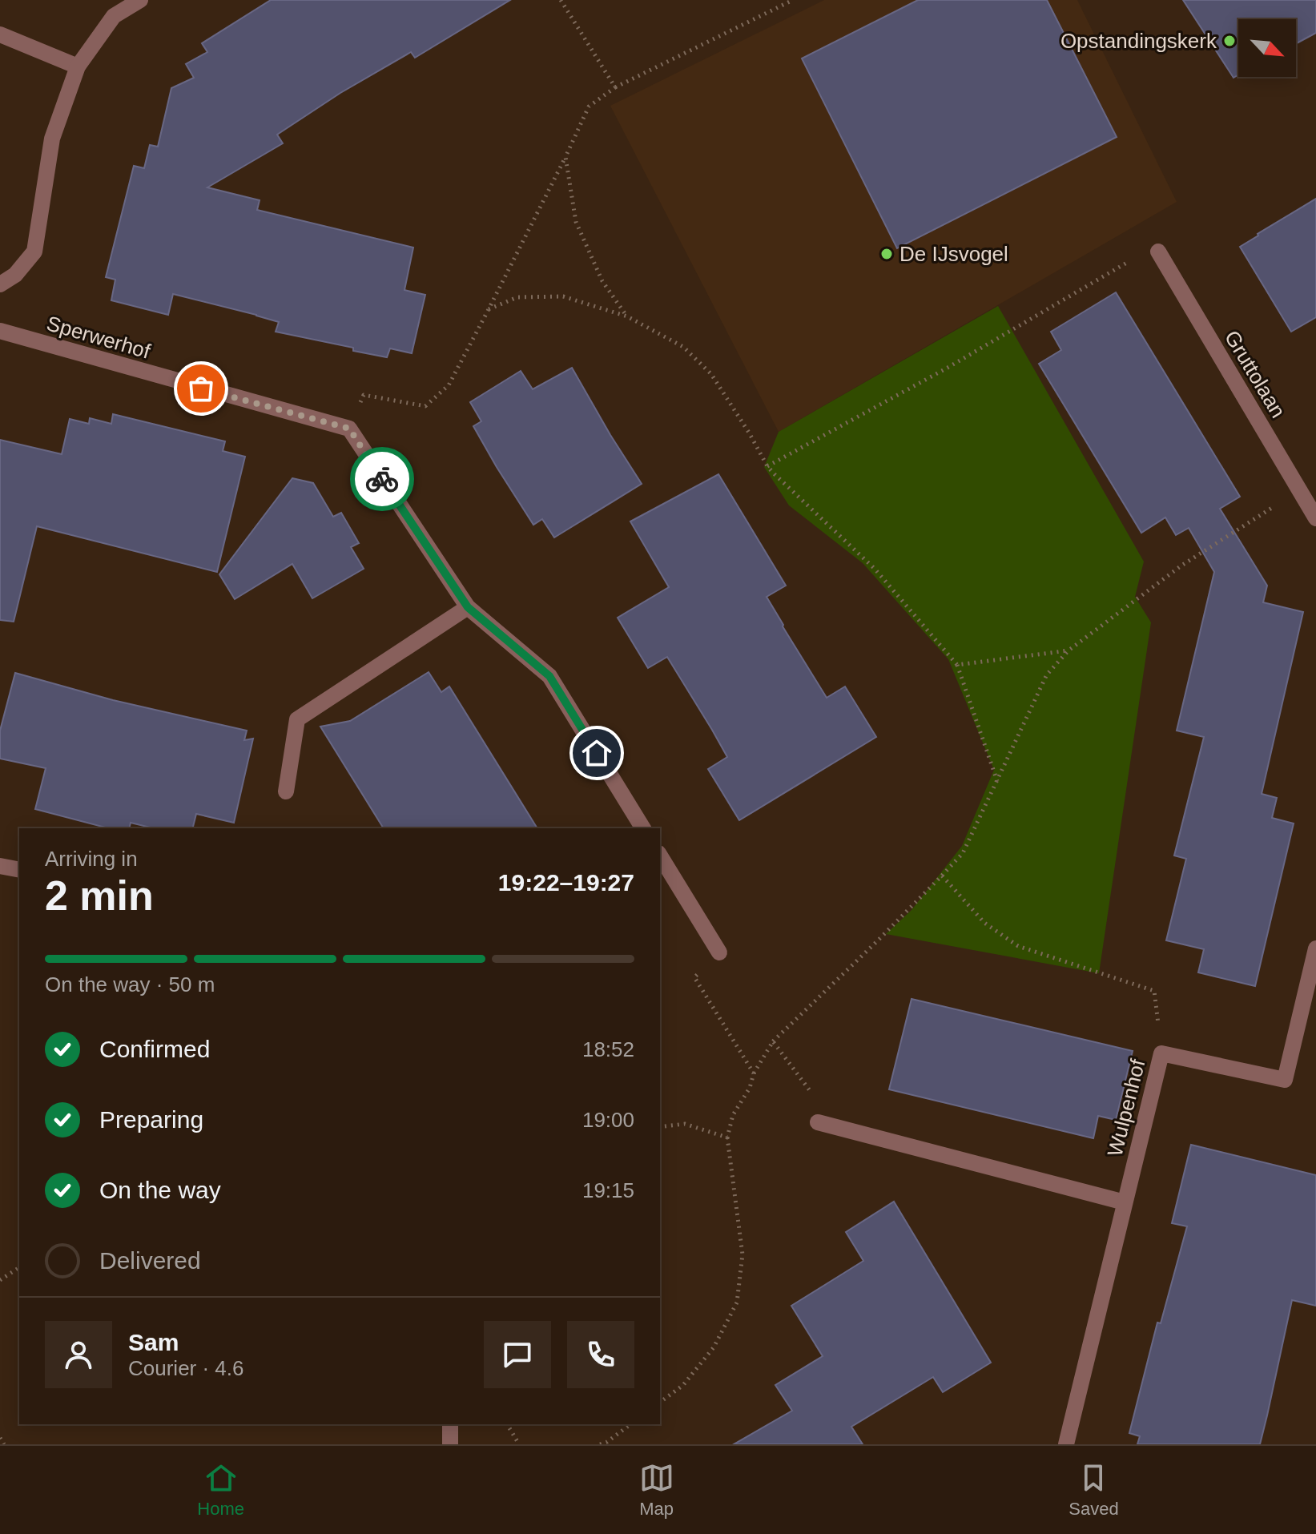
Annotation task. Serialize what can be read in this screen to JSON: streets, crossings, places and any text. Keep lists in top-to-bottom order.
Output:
{
  "streets": {
    "street": ["Sperwerhof", "Gruttolaan", "Wulpenhof"]
  },
  "places": ["Opstandingskerk", "De IJsvogel"],
  "north": "bottom right",
  "page": {
    "heading": ["2 min", "Arriving in", "19:22–19:27"],
    "panel": ["Sam", "Courier · 4.6"],
    "bar": "On the way · 50 m",
    "list": [
      ["Confirmed", "18:52"],
      ["Preparing", "19:00"],
      ["On the way", "19:15"],
      "Delivered"
    ],
    "tabs": ["Home", "Map", "Saved"]
  }
}
